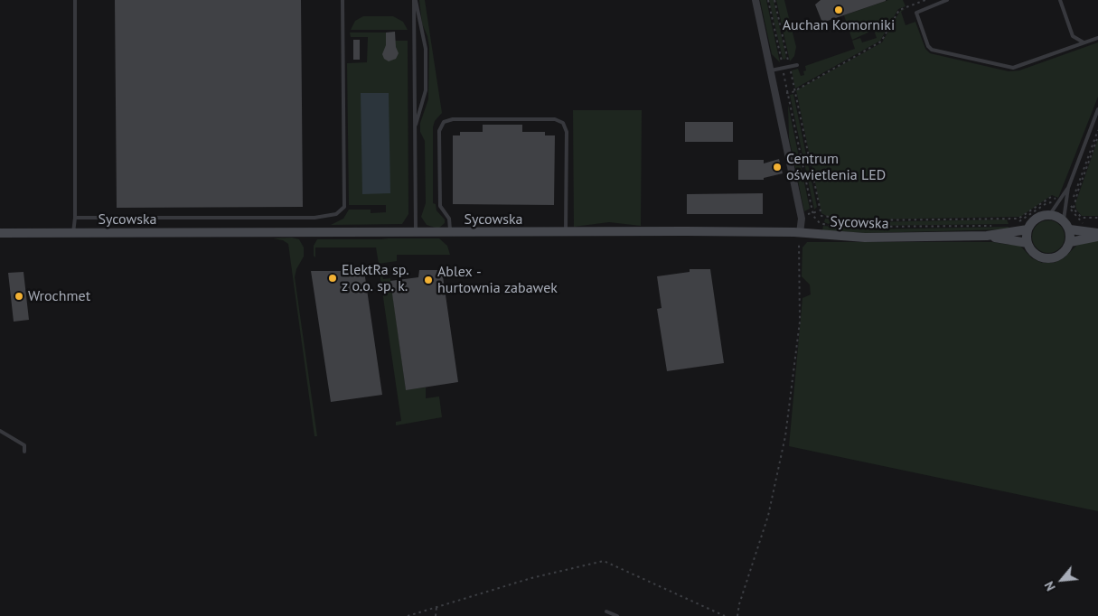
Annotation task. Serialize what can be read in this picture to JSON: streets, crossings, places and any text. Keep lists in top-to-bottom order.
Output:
{
  "streets": {
    "street": ["Sycowska"]
  },
  "places": [
    "Auchan Komorniki",
    "Centrum oświetlenia LED",
    "ElektRa sp. z o.o. sp. k.",
    "Ablex - hurtownia zabawek",
    "Wrochmet"
  ],
  "north": "bottom left"
}
